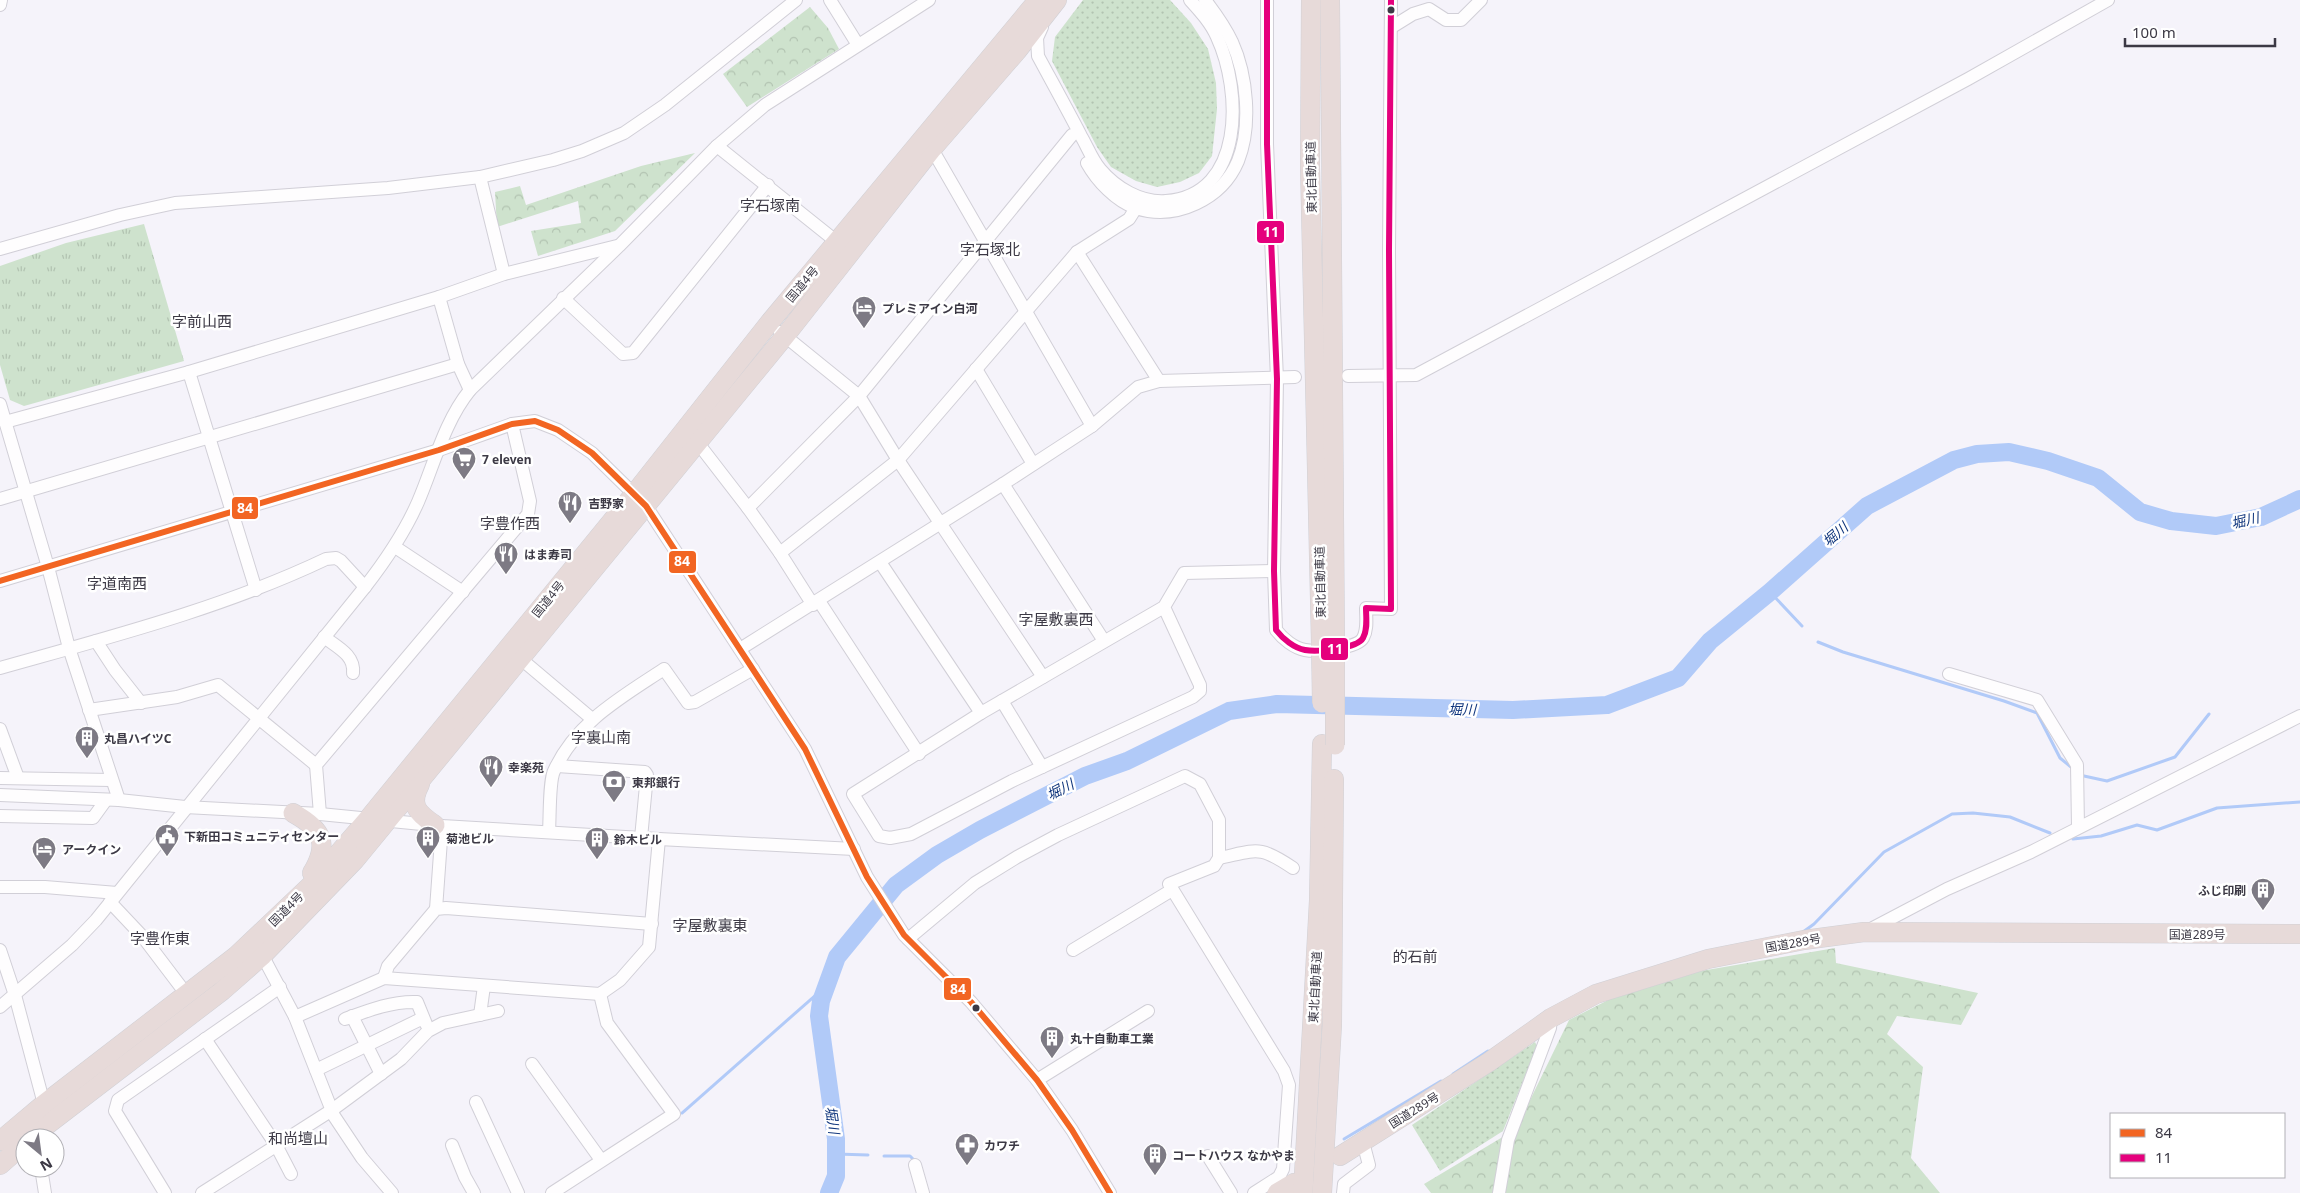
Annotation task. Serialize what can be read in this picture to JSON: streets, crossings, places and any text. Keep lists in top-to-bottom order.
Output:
{
  "streets": {
    "highway": ["東北自動車道", "国道4号", "国道289号"]
  },
  "districts": [
    "字石塚南",
    "字石塚北",
    "字前山西",
    "字豊作西",
    "字道南西",
    "字屋敷裏西",
    "字裏山南",
    "字屋敷裏東",
    "字豊作東",
    "的石前",
    "和尚壇山"
  ],
  "water": ["堀川"],
  "places": {
    "hotel": ["プレミアイン白河", "アークイン"],
    "supermarket": ["7 eleven"],
    "restaurant": ["吉野家", "はま寿司", "幸楽苑"],
    "building": [
      "丸昌ハイツC",
      "菊池ビル",
      "鈴木ビル",
      "ふじ印刷",
      "丸十自動車工業",
      "コートハウス なかやま"
    ],
    "bank": ["東邦銀行"],
    "public building": ["下新田コミュニティセンター"],
    "pharmacy": ["カワチ"]
  },
  "lines": ["transit line 11", "transit line 84"],
  "legend": ["84", "11"],
  "scale_bar": "100 m",
  "north": "bottom right"
}
